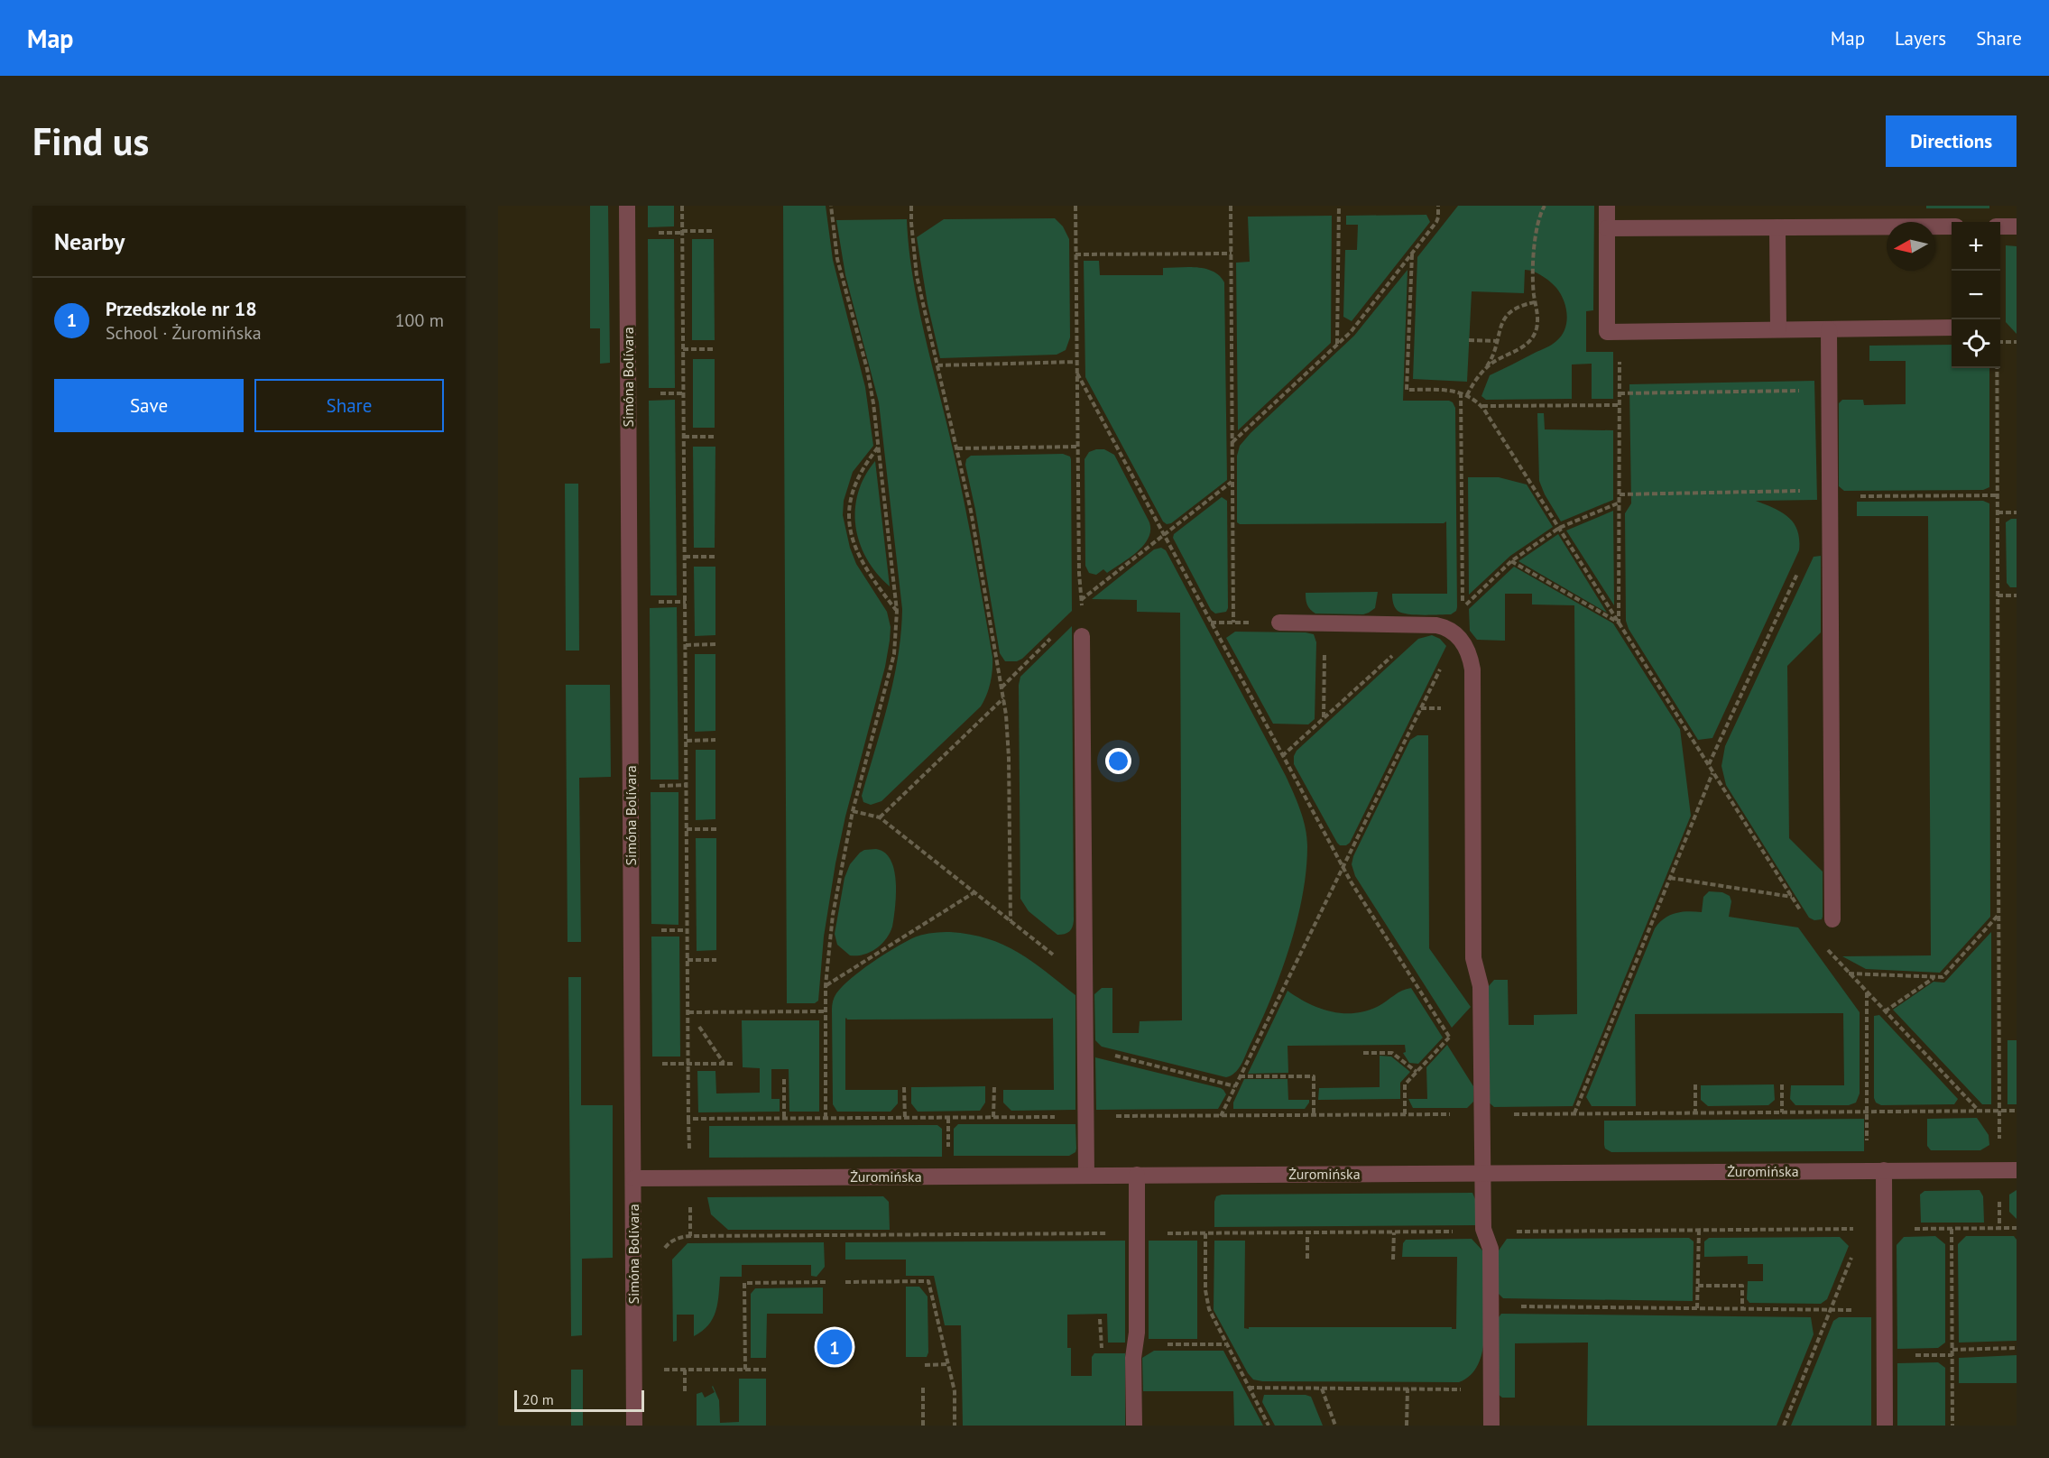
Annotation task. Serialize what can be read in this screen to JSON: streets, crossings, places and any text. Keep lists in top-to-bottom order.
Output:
{
  "streets": {
    "street": ["Simóna Bolívara", "Żuromińska"]
  },
  "crossings": [
    ["Simóna Bolívara", "Żuromińska"]
  ],
  "scale_bar": "20 m",
  "north": "left",
  "page": {
    "header": "Map",
    "nav": ["Map", "Layers", "Share"],
    "buttons": [
      "Directions",
      ["Save", "Share"]
    ],
    "title": "Find us",
    "heading": "Nearby",
    "map_buttons": ["+", "−"],
    "list": [
      {
        "mark": "1",
        "name": "Przedszkole nr 18",
        "note": "School · Żuromińska",
        "value": "100 m"
      }
    ],
    "pins": "1",
    "scale": "20 m"
  }
}
